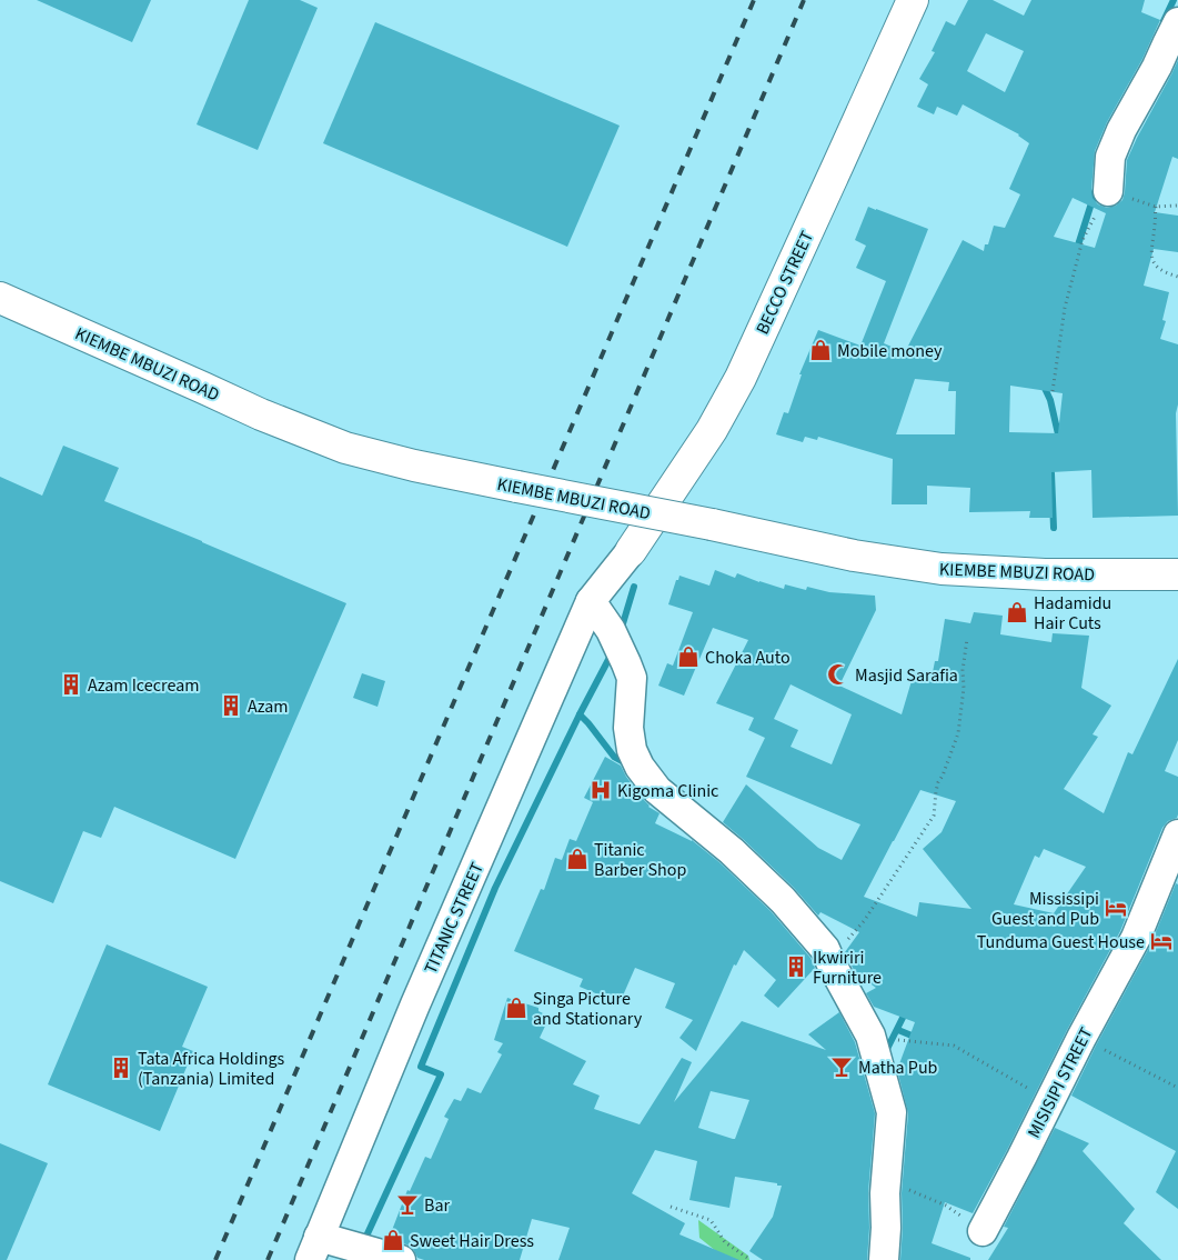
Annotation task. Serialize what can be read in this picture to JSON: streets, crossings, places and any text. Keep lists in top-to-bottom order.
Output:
{
  "streets": {
    "main road": ["BECCO STREET", "KIEMBE MBUZI ROAD"],
    "street": ["TITANIC STREET", "MISISIPI STREET"]
  },
  "crossings": [
    ["BECCO STREET", "TITANIC STREET"]
  ],
  "places": {
    "shop": [
      "Mobile money",
      "Hadamidu Hair Cuts",
      "Choka Auto",
      "Titanic Barber Shop",
      "Singa Picture and Stationary",
      "Sweet Hair Dress"
    ],
    "mosque": ["Masjid Sarafia"],
    "building": [
      "Azam Icecream",
      "Azam",
      "Ikwiriri Furniture",
      "Tata Africa Holdings (Tanzania) Limited"
    ],
    "hospital": ["Kigoma Clinic"],
    "hotel": ["Mississipi Guest and Pub", "Tunduma Guest House"],
    "bar": ["Matha Pub", "Bar"]
  }
}
